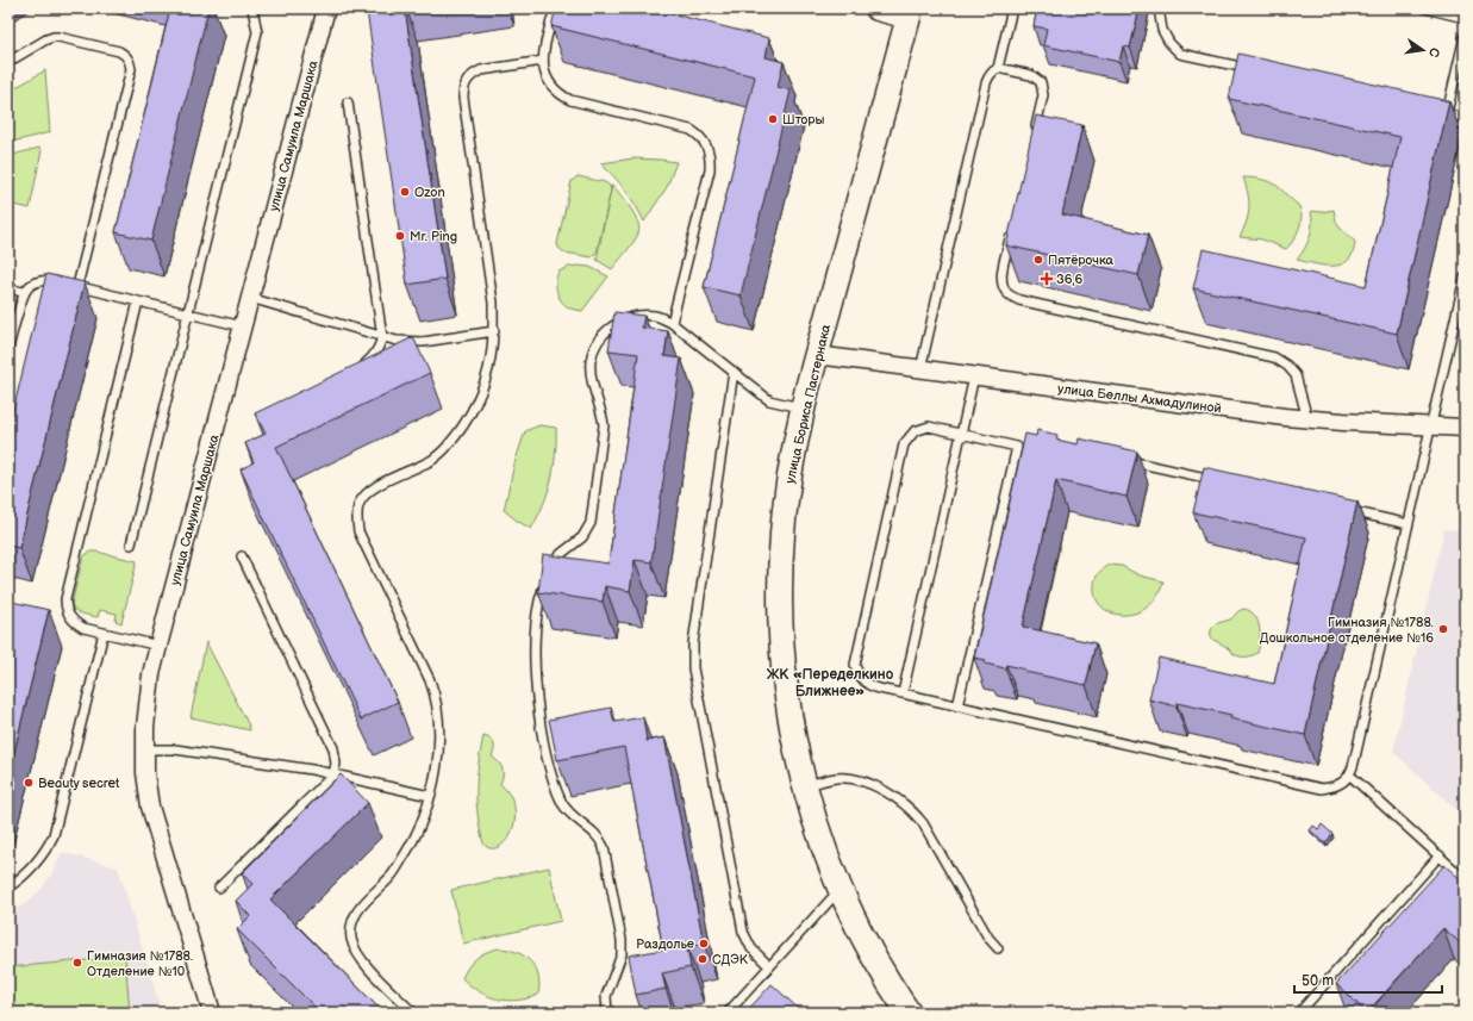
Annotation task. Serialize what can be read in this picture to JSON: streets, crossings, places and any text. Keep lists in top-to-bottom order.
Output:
{
  "streets": {
    "street": ["улица Самуила Маршака", "улица Беллы Ахмадулиной", "улица Бориса Пастернака"]
  },
  "crossings": [
    ["улица Беллы Ахмадулиной", "улица Бориса Пастернака"]
  ],
  "districts": ["ЖК «Переделкино Ближнее»"],
  "places": {
    "other": [
      "Шторы",
      "Ozon",
      "Mr. Ping",
      "Пятёрочка",
      "Гимназия №1788. Дошкольное отделение №16",
      "Beauty secret",
      "Раздолье",
      "СДЭК",
      "Гимназия №1788. Отделение №10"
    ],
    "health": ["36,6"]
  },
  "scale_bar": "50 m",
  "north": "right"
}
